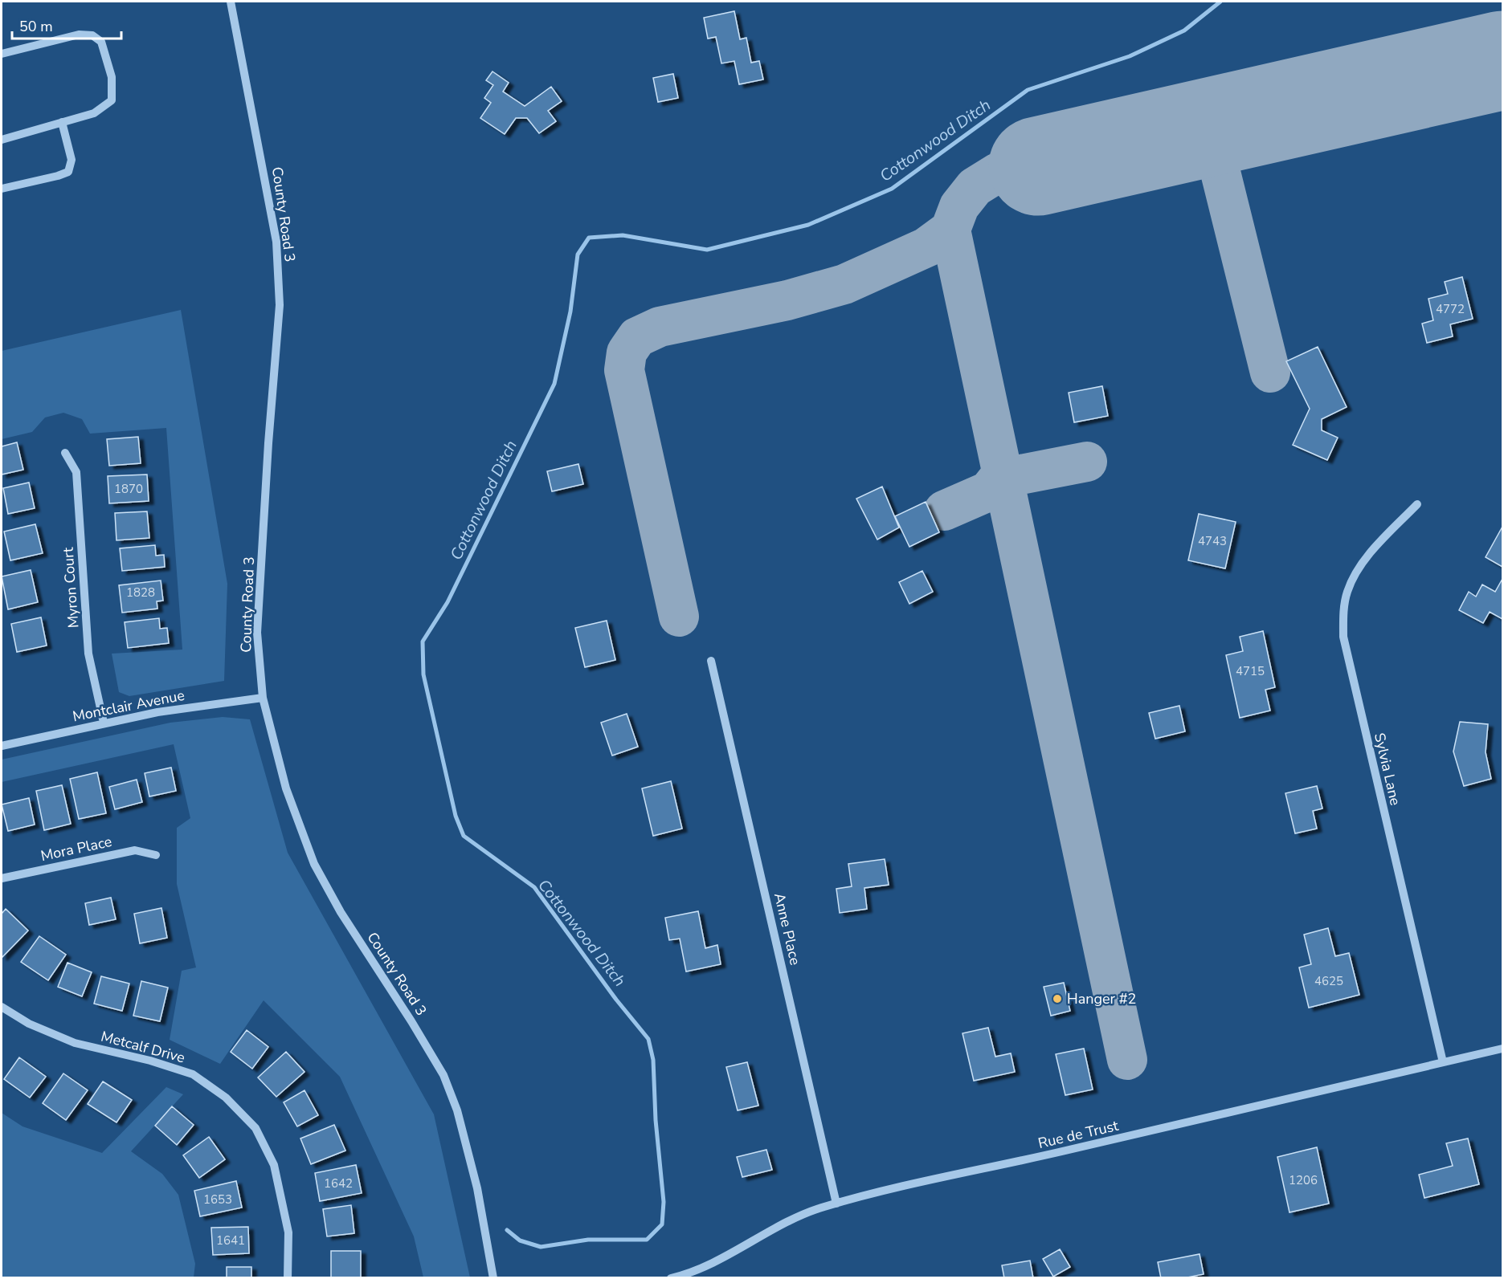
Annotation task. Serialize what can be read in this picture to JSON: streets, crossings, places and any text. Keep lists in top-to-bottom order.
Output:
{
  "streets": {
    "street": [
      "County Road 3",
      "Myron Court",
      "Montclair Avenue",
      "Sylvia Lane",
      "Mora Place",
      "Anne Place",
      "Metcalf Drive",
      "Rue de Trust"
    ]
  },
  "crossings": [
    ["County Road 3", "Montclair Avenue"],
    ["Myron Court", "Montclair Avenue"],
    ["Sylvia Lane", "Rue de Trust"],
    ["Anne Place", "Rue de Trust"]
  ],
  "water": ["Cottonwood Ditch"],
  "places": ["Hanger #2"],
  "house_numbers": [
    "4772",
    "1870",
    "4743",
    "1828",
    "4715",
    "4625",
    "1206",
    "1642",
    "1653",
    "1641"
  ],
  "scale_bar": "50 m"
}
